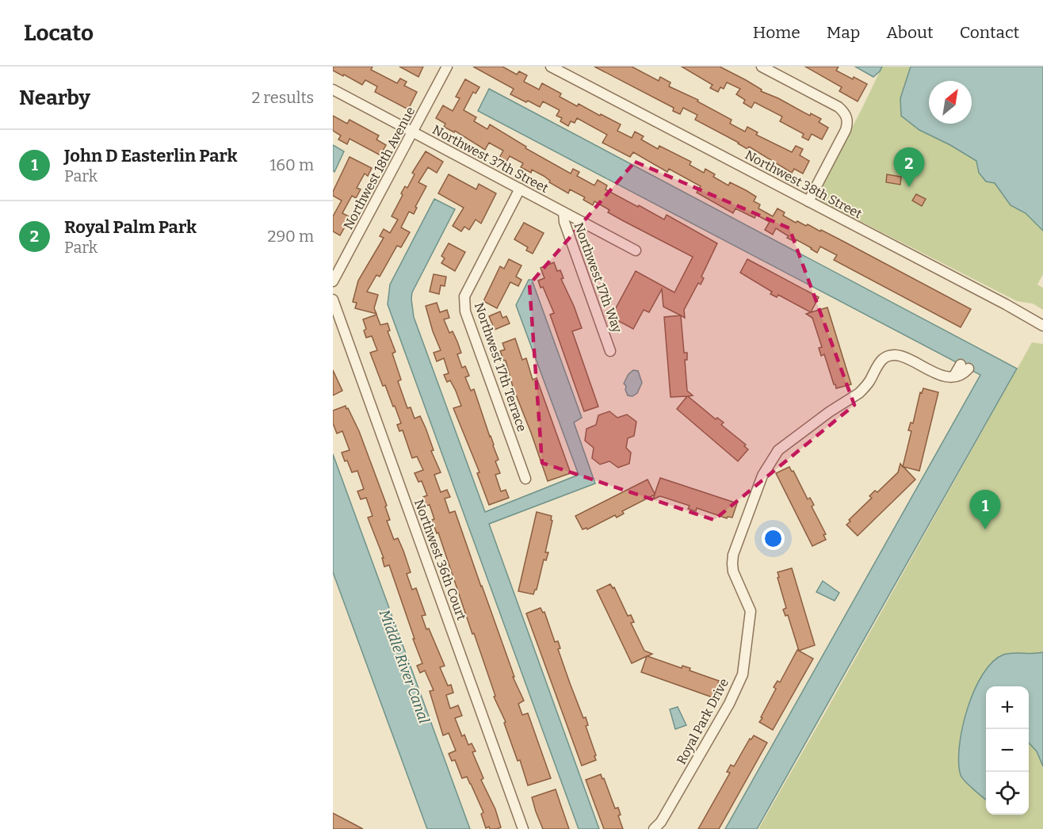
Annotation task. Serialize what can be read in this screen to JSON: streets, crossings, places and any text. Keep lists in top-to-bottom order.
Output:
{
  "streets": {
    "street": [
      "Northwest 37th Street",
      "Northwest 18th Avenue",
      "Northwest 38th Street",
      "Northwest 17th Way",
      "Northwest 17th Terrace",
      "Northwest 36th Court",
      "Royal Park Drive"
    ]
  },
  "crossings": [
    ["Northwest 37th Street", "Northwest 18th Avenue"],
    ["Northwest 37th Street", "Northwest 17th Way"],
    ["Northwest 37th Street", "Northwest 17th Terrace"]
  ],
  "water": ["Middle River Canal"],
  "north": "top right",
  "page": {
    "header": "Locato",
    "nav": [
      "Home",
      "Map",
      "About",
      "Contact"
    ],
    "heading": ["Nearby", "2 results"],
    "list": [
      {
        "mark": "1",
        "name": "John D Easterlin Park",
        "note": "Park",
        "value": "160 m"
      },
      {
        "mark": "2",
        "name": "Royal Palm Park",
        "note": "Park",
        "value": "290 m"
      }
    ],
    "pins": ["2", "1"],
    "map_buttons": ["+", "−"]
  }
}
